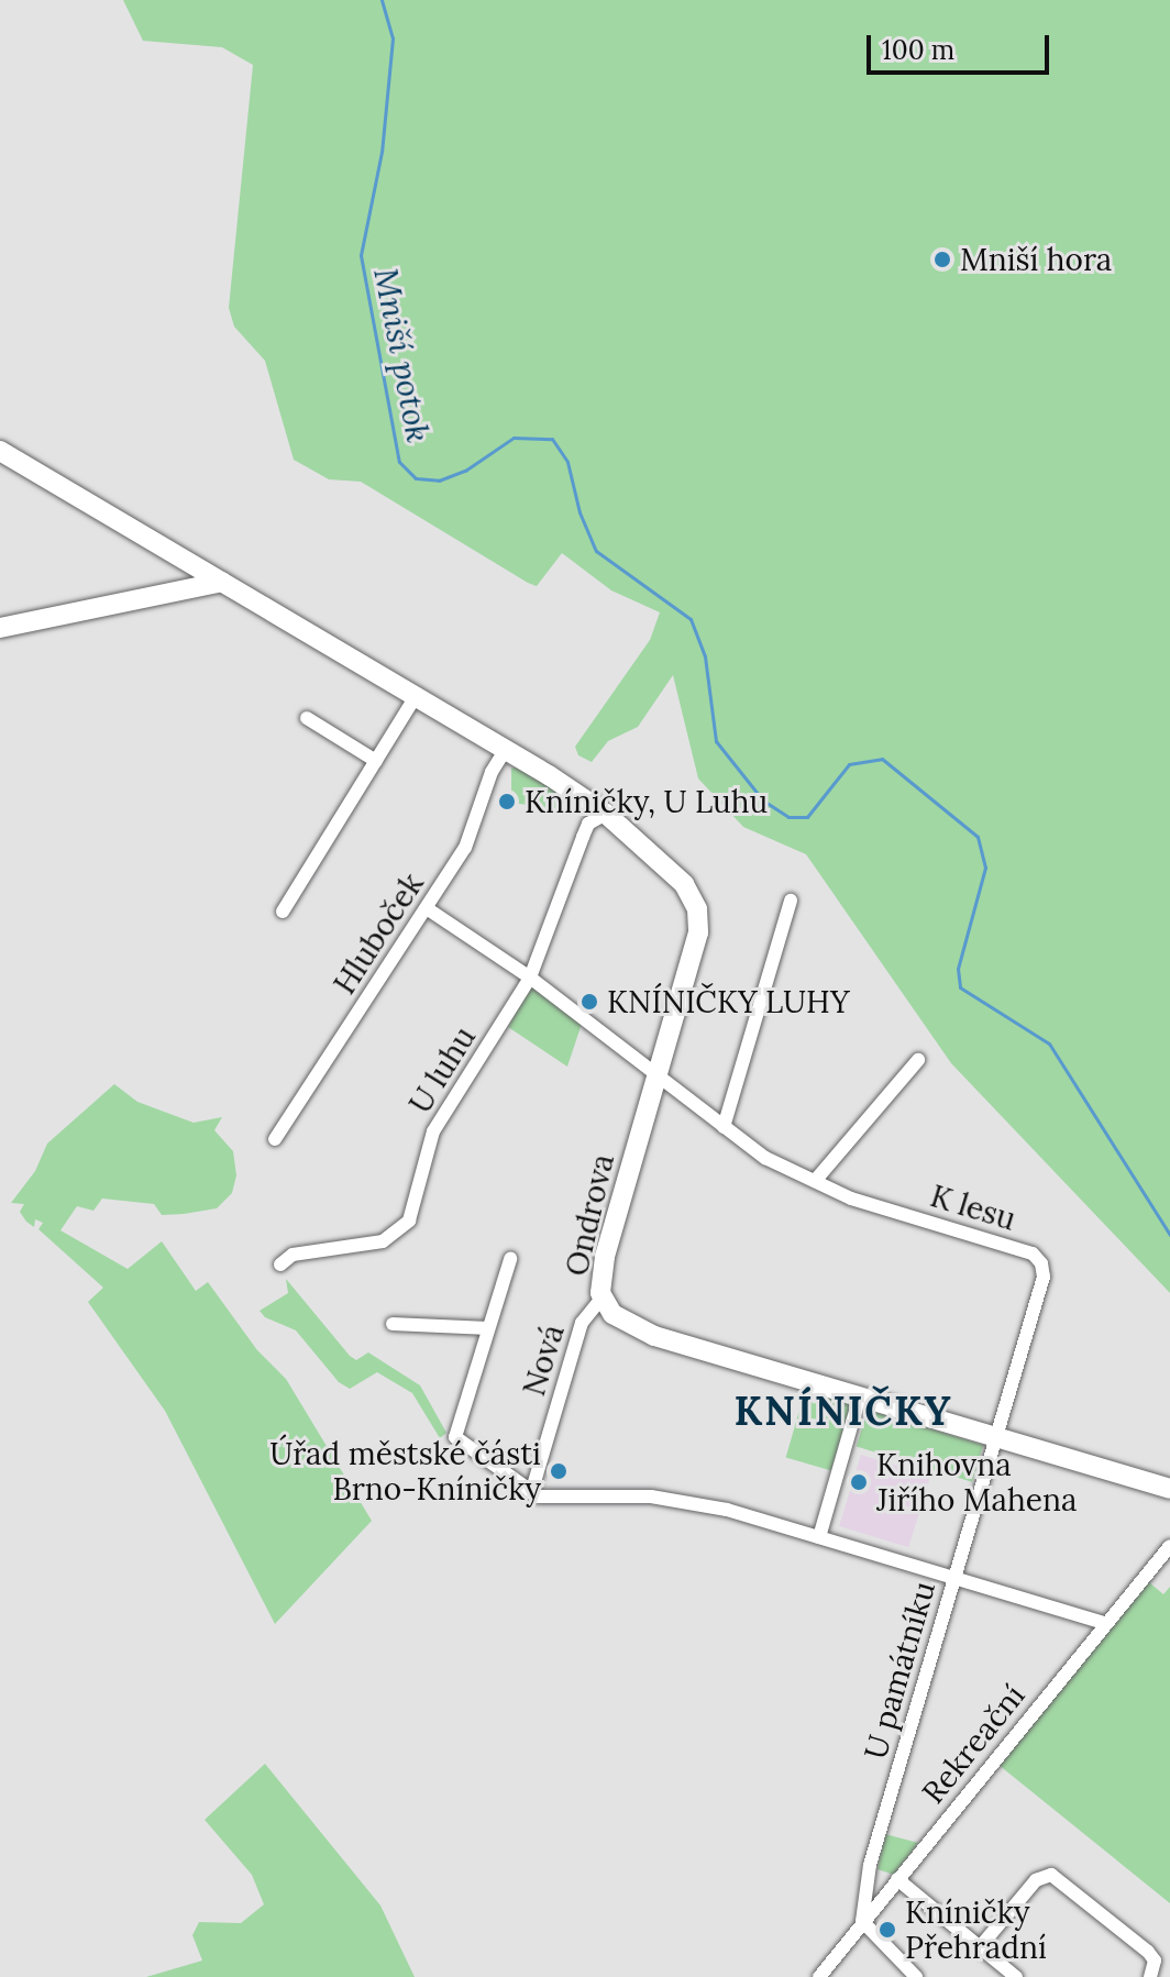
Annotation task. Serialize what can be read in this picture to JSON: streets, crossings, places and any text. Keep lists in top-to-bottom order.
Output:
{
  "streets": {
    "street": [
      "Hluboček",
      "U luhu",
      "K lesu",
      "Ondrova",
      "Nová",
      "U památníku",
      "Rekreační"
    ]
  },
  "crossings": [
    ["Hluboček", "K lesu"],
    ["Hluboček", "Ondrova"],
    ["U luhu", "K lesu"],
    ["U luhu", "Ondrova"],
    ["K lesu", "Ondrova"],
    ["K lesu", "U památníku"],
    ["Ondrova", "Nová"],
    ["Ondrova", "U památníku"],
    ["U památníku", "Rekreační"]
  ],
  "districts": ["KNÍNIČKY"],
  "water": ["Mniší potok"],
  "places": [
    "Mniší hora",
    "Kníničky, U Luhu",
    "KNÍNIČKY LUHY",
    "Úřad městské části Brno-Kníničky",
    "Knihovna Jiřího Mahena",
    "Kníničky Přehradní"
  ],
  "scale_bar": "100 m"
}
